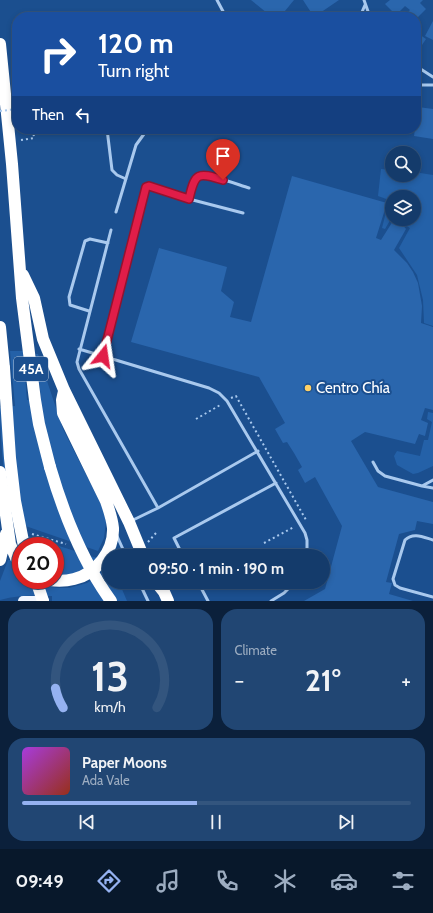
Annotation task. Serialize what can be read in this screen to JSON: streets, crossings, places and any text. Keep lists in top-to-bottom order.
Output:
{
  "streets": {
    "highway": ["45A"]
  },
  "places": ["Centro Chía"],
  "page": {
    "turn": ["120 m", "Turn right"],
    "then": "Then",
    "limit": "20",
    "trip": "09:50 · 1 min · 190 m",
    "tile": "Climate",
    "heat": ["−", "21°", "+"],
    "song": ["Paper Moons", "Ada Vale"],
    "tabs": "09:49",
    "gauge": ["13", "km/h"]
  }
}
